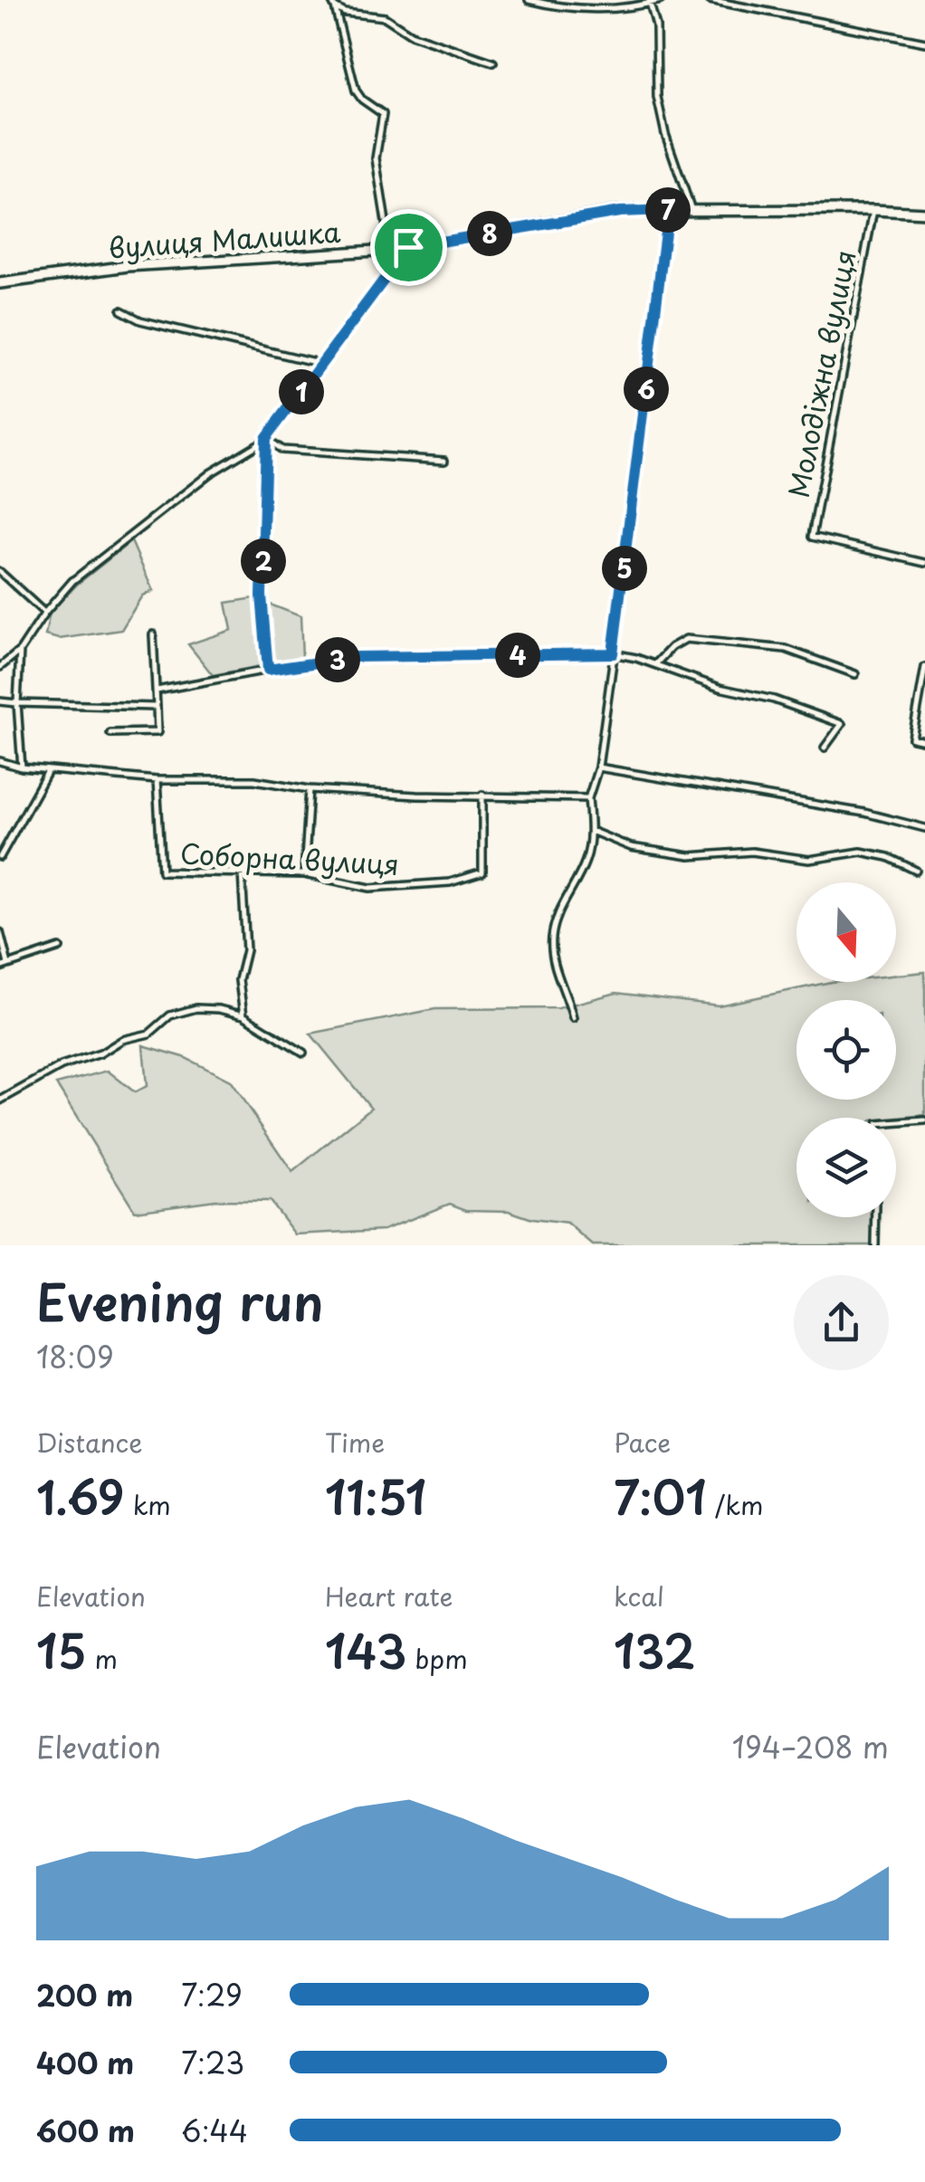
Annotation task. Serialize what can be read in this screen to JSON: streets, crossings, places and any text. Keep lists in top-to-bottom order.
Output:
{
  "streets": {
    "main road": ["вулиця Малишка"],
    "street": ["Молодіжна вулиця", "Соборна вулиця"]
  },
  "crossings": [
    ["вулиця Малишка", "Молодіжна вулиця"]
  ],
  "north": "bottom",
  "page": {
    "pins": [
      "7",
      "8",
      "6",
      "1",
      "2",
      "5",
      "4",
      "3"
    ],
    "heading": ["Evening run", "18:09"],
    "stats": [
      ["Distance", "1.69 km"],
      ["Time", "11:51"],
      ["Pace", "7:01 /km"],
      ["Elevation", "15 m"],
      ["Heart rate", "143 bpm"],
      ["kcal", "132"]
    ],
    "chart": ["Elevation", "194–208 m"],
    "list": [
      {
        "name": "200 m",
        "note": "7:29"
      },
      {
        "name": "400 m",
        "note": "7:23"
      },
      {
        "name": "600 m",
        "note": "6:44"
      }
    ]
  }
}
